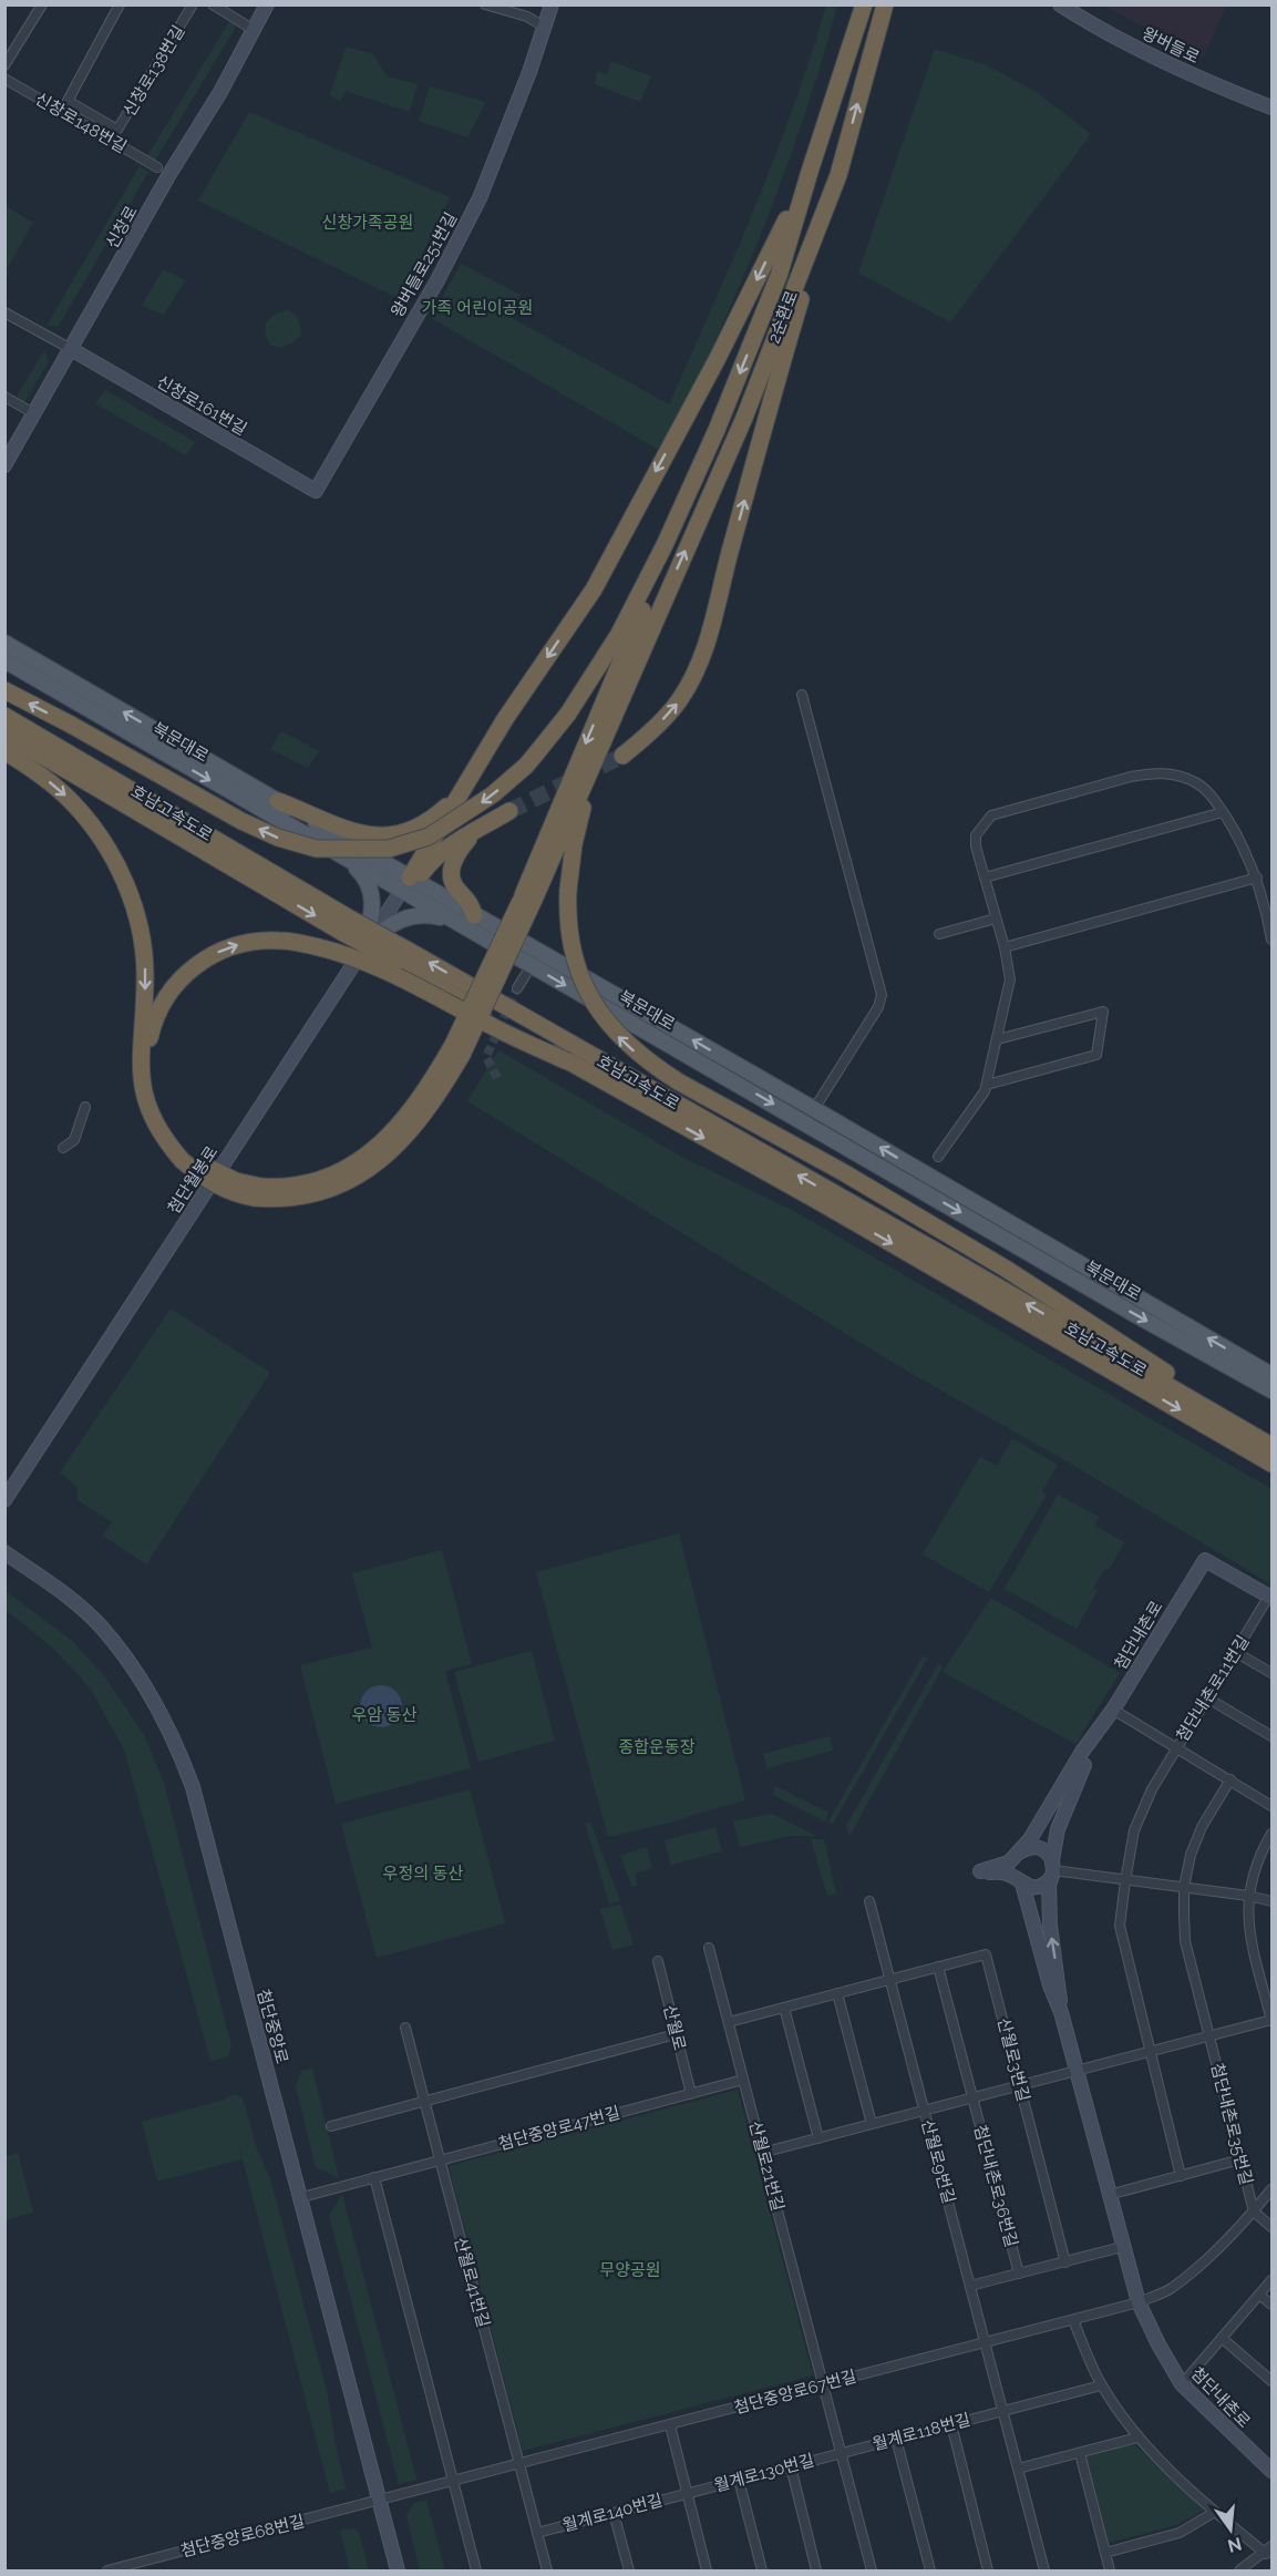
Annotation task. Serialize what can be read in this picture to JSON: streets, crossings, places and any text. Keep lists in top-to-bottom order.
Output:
{
  "streets": {
    "highway": ["2순환로", "호남고속도로"],
    "main road": ["북문대로"],
    "street": [
      "왕버들로",
      "신창로138번길",
      "신창로148번길",
      "신창로",
      "왕버들로251번길",
      "신창로161번길",
      "첨단월봉로",
      "첨단내촌로",
      "첨단내촌로11번길",
      "첨단중앙로",
      "산월로",
      "산월로3번길",
      "첨단내촌로35번길",
      "첨단중앙로47번길",
      "산월로9번길",
      "산월로21번길",
      "첨단내촌로36번길",
      "산월로41번길",
      "첨단중앙로67번길",
      "월계로118번길",
      "월계로130번길",
      "월계로140번길",
      "첨단중앙로68번길"
    ]
  },
  "crossings": [
    ["신창로", "신창로161번길"],
    ["왕버들로251번길", "신창로161번길"],
    ["북문대로", "첨단월봉로"],
    ["첨단내촌로", "첨단내촌로11번길"],
    ["첨단내촌로", "첨단중앙로67번길"],
    ["첨단중앙로", "첨단중앙로47번길"],
    ["첨단중앙로", "첨단중앙로67번길"],
    ["첨단중앙로", "첨단중앙로68번길"],
    ["산월로", "첨단중앙로47번길"],
    ["산월로3번길", "산월로9번길"],
    ["산월로3번길", "첨단내촌로36번길"],
    ["첨단중앙로47번길", "산월로21번길"],
    ["첨단중앙로47번길", "산월로41번길"],
    ["산월로9번길", "첨단중앙로67번길"],
    ["산월로21번길", "첨단중앙로67번길"],
    ["산월로41번길", "첨단중앙로67번길"],
    ["산월로41번길", "월계로140번길"],
    ["첨단중앙로67번길", "첨단중앙로68번길"],
    ["월계로118번길", "월계로130번길"],
    ["월계로130번길", "월계로140번길"]
  ],
  "parks": [
    "신창가족공원",
    "가족 어린이공원",
    "우암 동산",
    "종합운동장",
    "우정의 동산",
    "무양공원"
  ],
  "north": "bottom"
}
